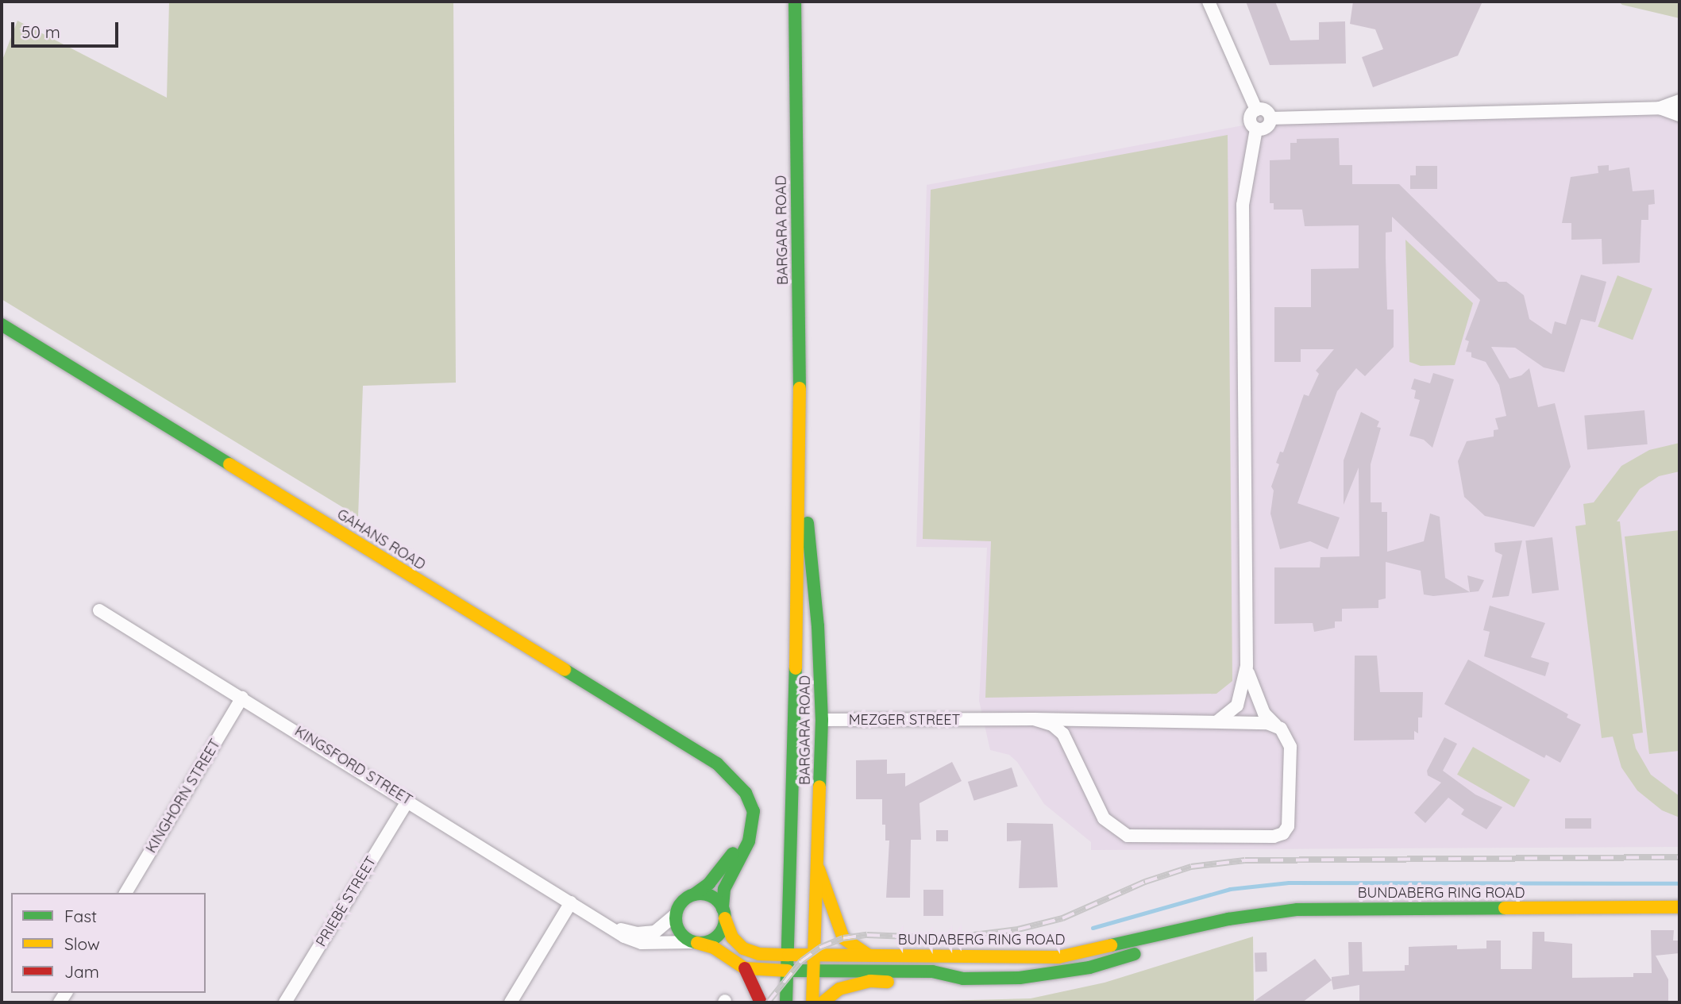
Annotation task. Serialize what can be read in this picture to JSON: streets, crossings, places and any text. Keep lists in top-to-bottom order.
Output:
{
  "streets": {
    "main road": ["BARGARA ROAD", "GAHANS ROAD", "BUNDABERG RING ROAD"],
    "street": [
      "MEZGER STREET",
      "KINGSFORD STREET",
      "KINGHORN STREET",
      "PRIEBE STREET"
    ]
  },
  "crossings": [
    ["BARGARA ROAD", "MEZGER STREET"],
    ["BARGARA ROAD", "BUNDABERG RING ROAD"],
    ["GAHANS ROAD", "KINGSFORD STREET"],
    ["KINGSFORD STREET", "KINGHORN STREET"],
    ["KINGSFORD STREET", "PRIEBE STREET"]
  ],
  "legend": ["Fast", "Slow", "Jam"],
  "scale_bar": "50 m"
}
